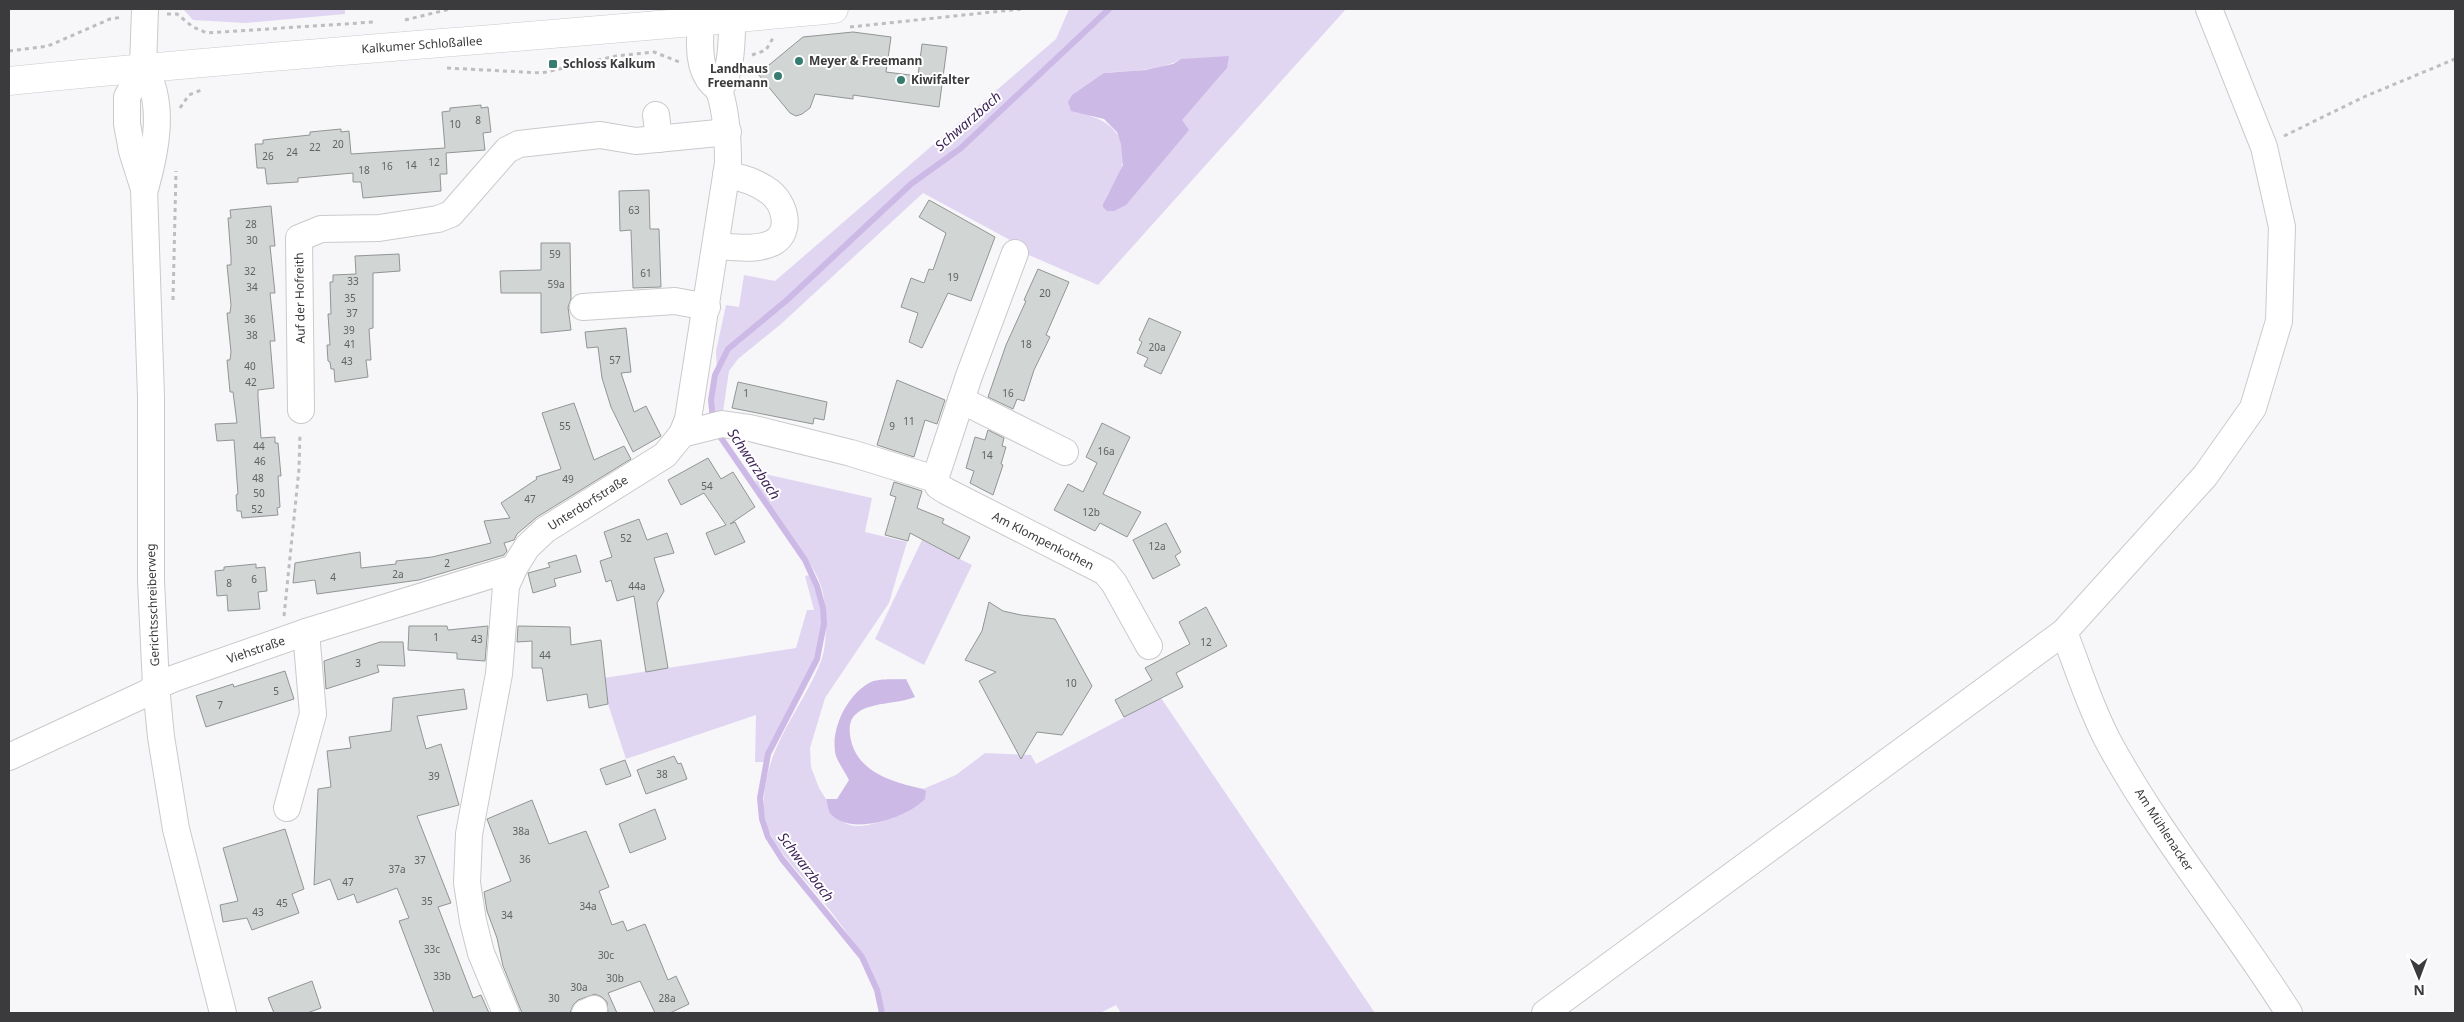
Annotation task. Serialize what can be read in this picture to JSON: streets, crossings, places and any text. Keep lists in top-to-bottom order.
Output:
{
  "streets": {
    "main road": ["Kalkumer Schloßallee"],
    "street": [
      "Auf der Hofreith",
      "Unterdorfstraße",
      "Am Klompenkothen",
      "Gerichtsschreiberweg",
      "Viehstraße",
      "Am Mühlenacker"
    ]
  },
  "crossings": [
    ["Kalkumer Schloßallee", "Unterdorfstraße"],
    ["Kalkumer Schloßallee", "Gerichtsschreiberweg"],
    ["Auf der Hofreith", "Unterdorfstraße"],
    ["Unterdorfstraße", "Am Klompenkothen"],
    ["Unterdorfstraße", "Viehstraße"],
    ["Gerichtsschreiberweg", "Viehstraße"]
  ],
  "water": ["Schwarzbach"],
  "places": {
    "other": ["Meyer & Freemann", "Landhaus Freemann", "Kiwifalter"],
    "transit": ["Schloss Kalkum"]
  },
  "house_numbers": [
    "8",
    "10",
    "20",
    "22",
    "24",
    "26",
    "12",
    "14",
    "16",
    "18",
    "63",
    "28",
    "30",
    "59",
    "32",
    "61",
    "19",
    "33",
    "59a",
    "34",
    "20",
    "35",
    "37",
    "36",
    "39",
    "38",
    "41",
    "18",
    "20a",
    "57",
    "43",
    "40",
    "42",
    "1",
    "16",
    "11",
    "55",
    "9",
    "44",
    "16a",
    "14",
    "46",
    "48",
    "49",
    "54",
    "50",
    "47",
    "52",
    "12b",
    "52",
    "12a",
    "2",
    "2a",
    "4",
    "6",
    "8",
    "44a",
    "1",
    "43",
    "12",
    "44",
    "3",
    "10",
    "5",
    "7",
    "38",
    "39",
    "38a",
    "36",
    "37",
    "37a",
    "47",
    "35",
    "45",
    "34a",
    "43",
    "34",
    "33c",
    "30c",
    "33b",
    "30b",
    "30a",
    "30",
    "28a"
  ],
  "north": "bottom"
}
